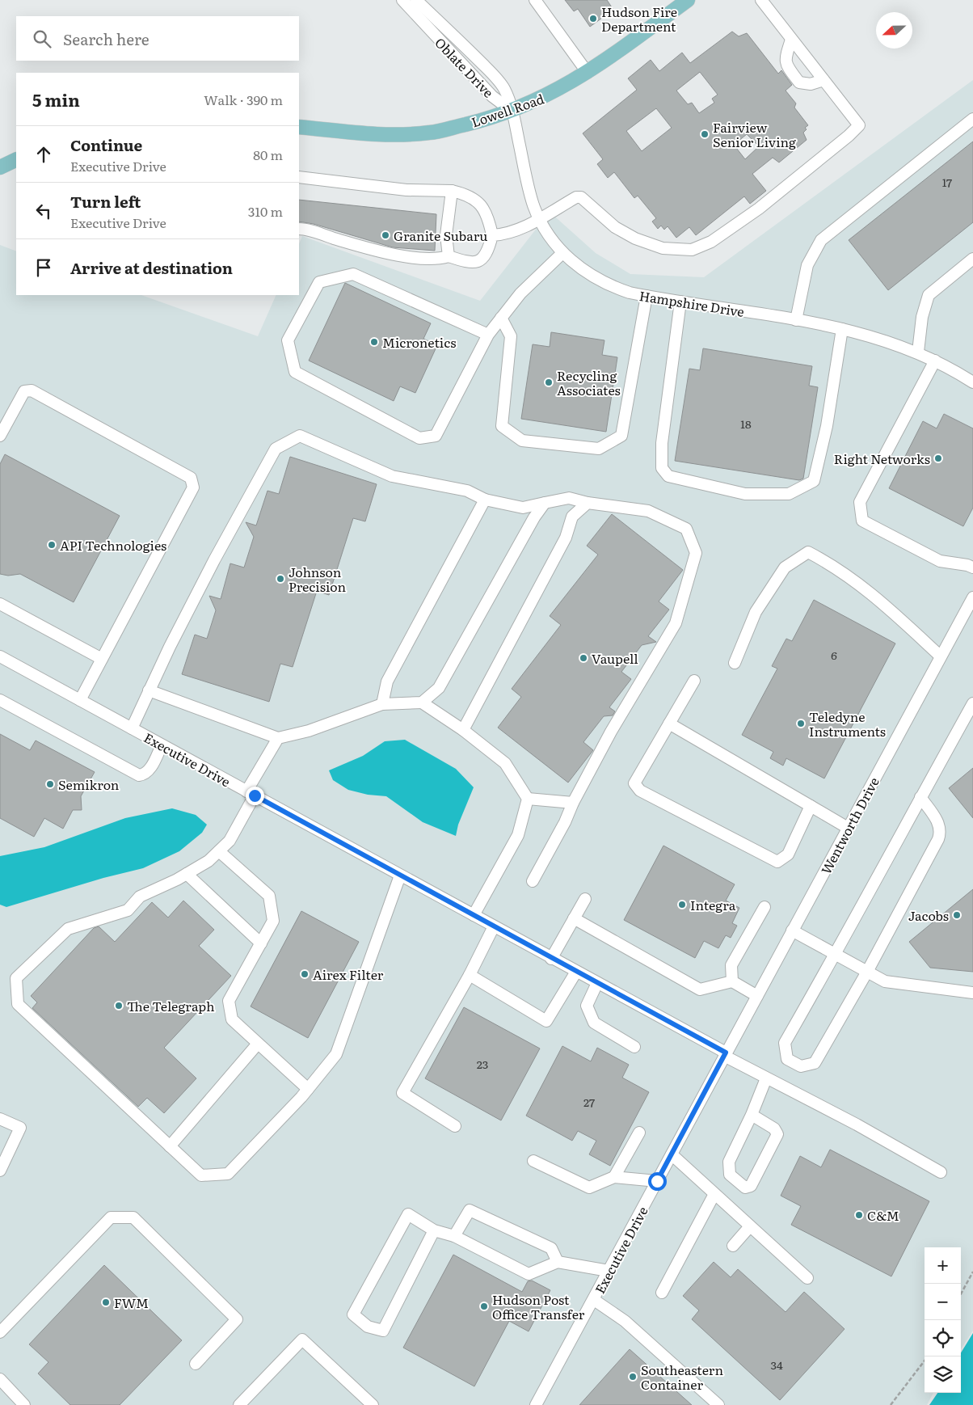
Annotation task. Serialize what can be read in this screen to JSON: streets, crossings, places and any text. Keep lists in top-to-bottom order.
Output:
{
  "streets": {
    "main road": ["Lowell Road"],
    "street": [
      "Oblate Drive",
      "Hampshire Drive",
      "Executive Drive",
      "Wentworth Drive"
    ]
  },
  "crossings": [
    ["Oblate Drive", "Lowell Road"],
    ["Oblate Drive", "Hampshire Drive"],
    ["Lowell Road", "Hampshire Drive"],
    ["Executive Drive", "Wentworth Drive"]
  ],
  "places": [
    "Hudson Fire Department",
    "Fairview Senior Living",
    "Granite Subaru",
    "Micronetics",
    "Recycling Associates",
    "Right Networks",
    "API Technologies",
    "Johnson Precision",
    "Vaupell",
    "Teledyne Instruments",
    "Semikron",
    "Integra",
    "Jacobs",
    "Airex Filter",
    "The Telegraph",
    "C&M",
    "FWM",
    "Hudson Post Office Transfer",
    "Southeastern Container"
  ],
  "house_numbers": [
    "17",
    "18",
    "6",
    "23",
    "27",
    "34"
  ],
  "north": "left",
  "page": {
    "search": "Search here",
    "heading": ["5 min", "Walk · 390 m"],
    "list": [
      ["Continue", "Executive Drive", "80 m"],
      ["Turn left", "Executive Drive", "310 m"],
      "Arrive at destination"
    ],
    "map_buttons": ["+", "−"]
  }
}
